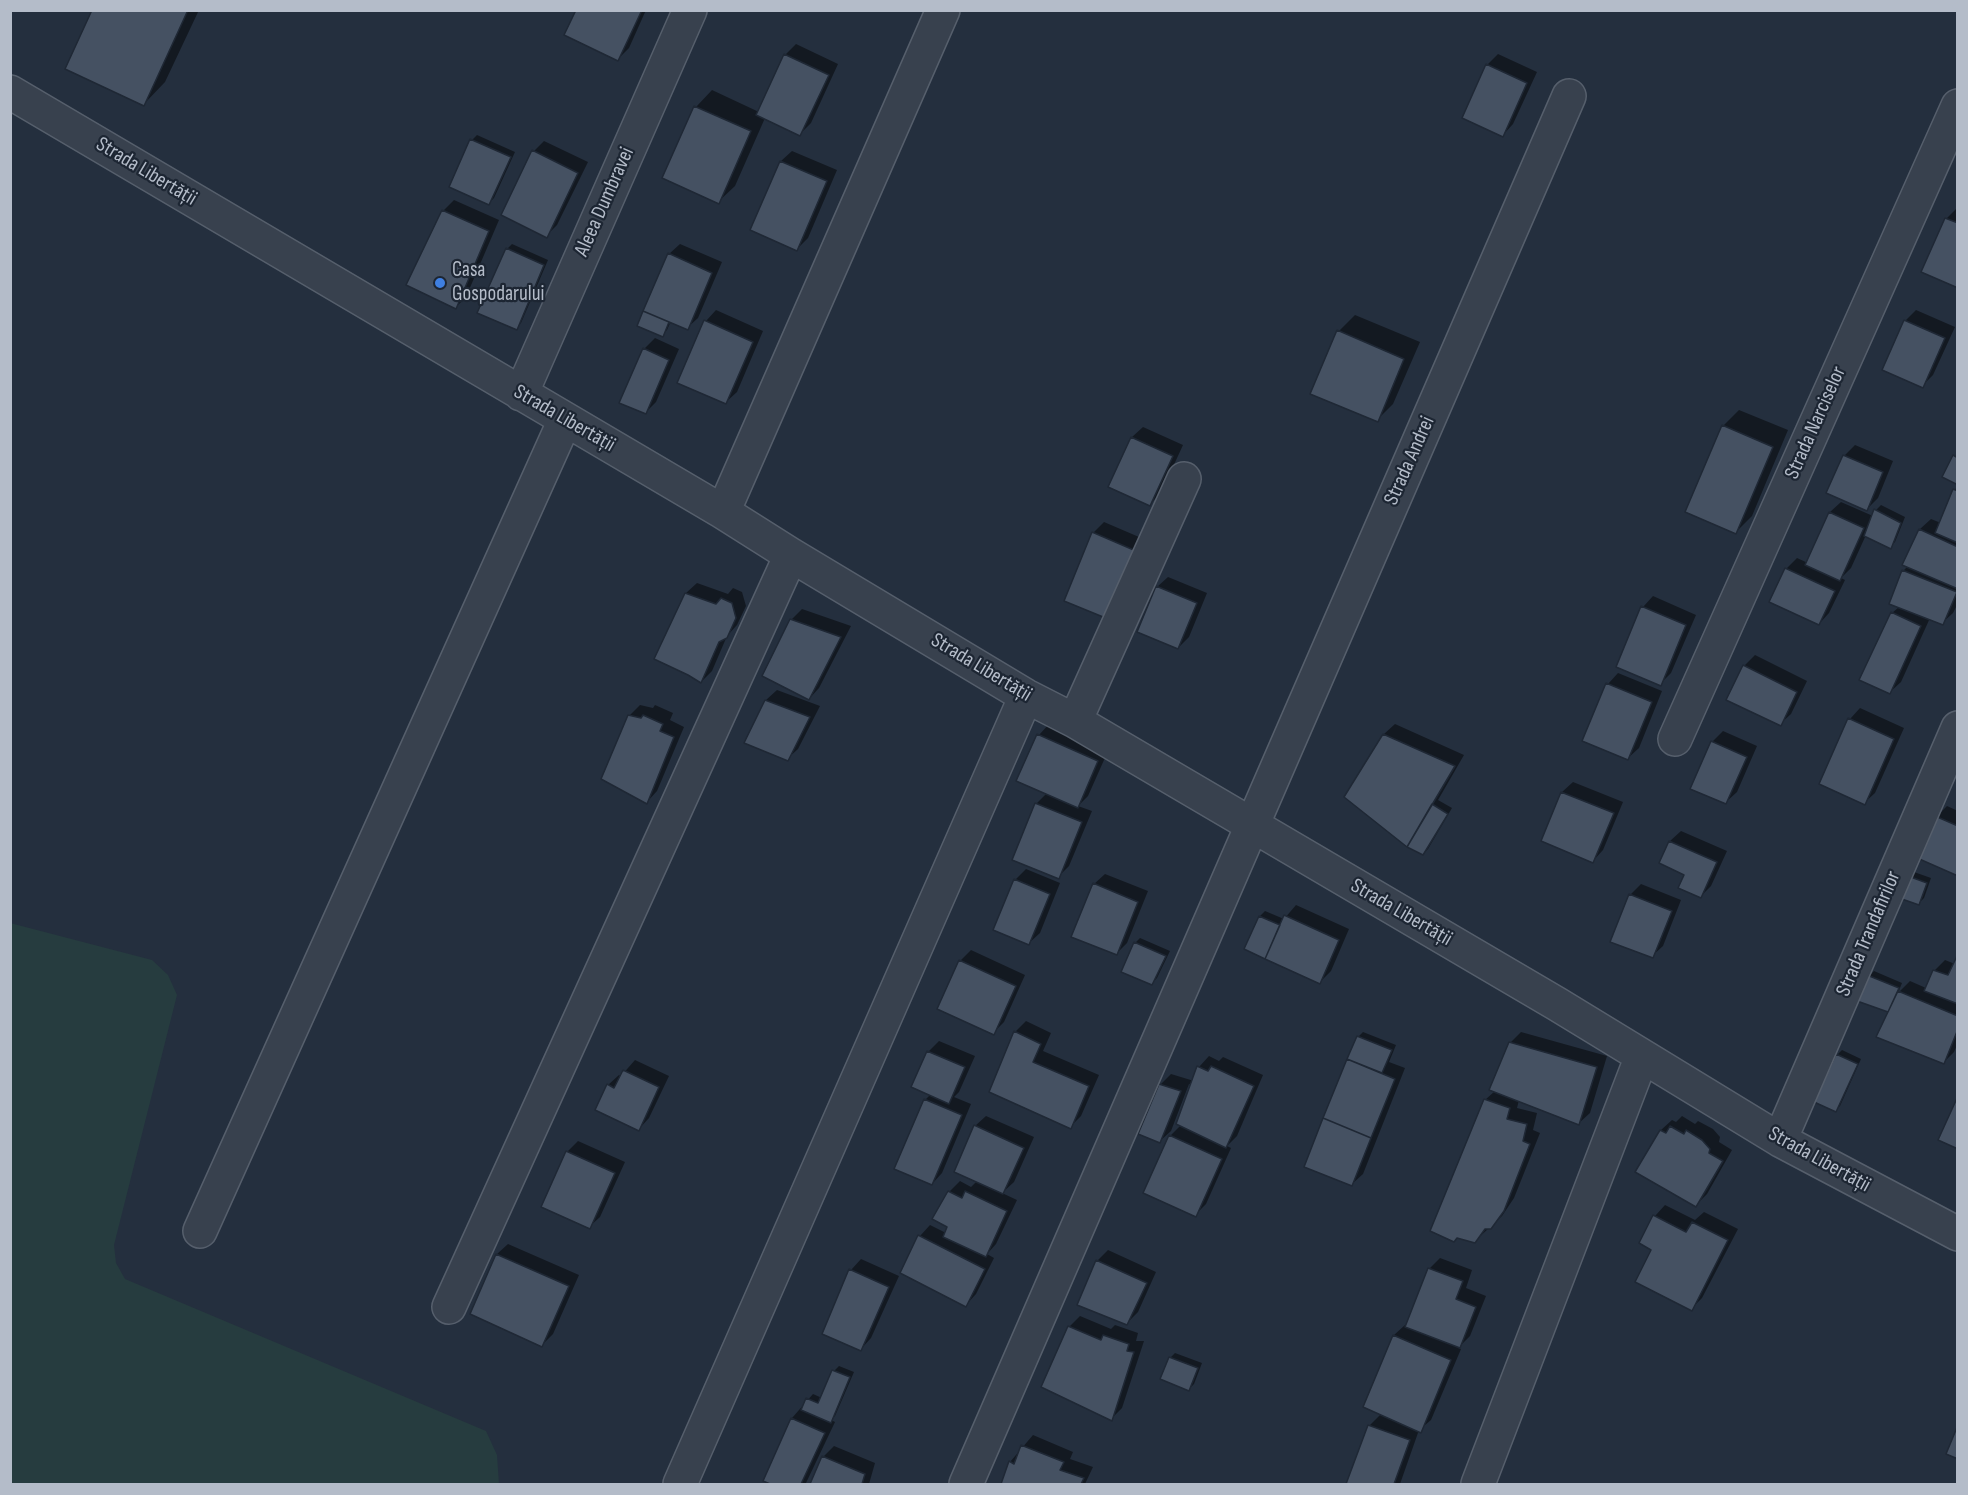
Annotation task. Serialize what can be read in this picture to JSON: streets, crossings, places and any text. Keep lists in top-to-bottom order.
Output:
{
  "streets": {
    "street": [
      "Strada Libertății",
      "Aleea Dumbravei",
      "Strada Narciselor",
      "Strada Andrei",
      "Strada Trandafirilor"
    ]
  },
  "crossings": [
    ["Strada Libertății", "Aleea Dumbravei"],
    ["Strada Libertății", "Strada Andrei"],
    ["Strada Libertății", "Strada Trandafirilor"]
  ],
  "places": ["Casa Gospodarului"]
}
